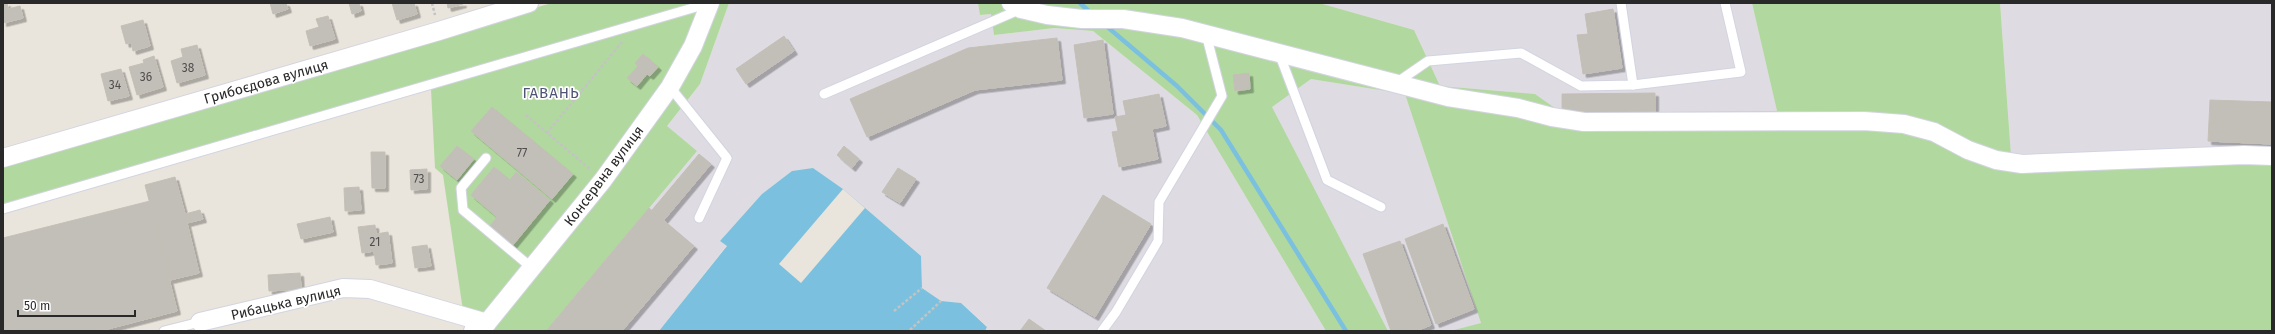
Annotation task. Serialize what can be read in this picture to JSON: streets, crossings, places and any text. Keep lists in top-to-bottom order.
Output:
{
  "streets": {
    "street": ["Грибоєдова вулиця", "Консервна вулиця", "Рибацька вулиця"]
  },
  "crossings": [
    ["Консервна вулиця", "Рибацька вулиця"]
  ],
  "districts": ["ГАВАНЬ"],
  "house_numbers": [
    "38",
    "36",
    "34",
    "77",
    "73",
    "21"
  ],
  "scale_bar": "50 m"
}
